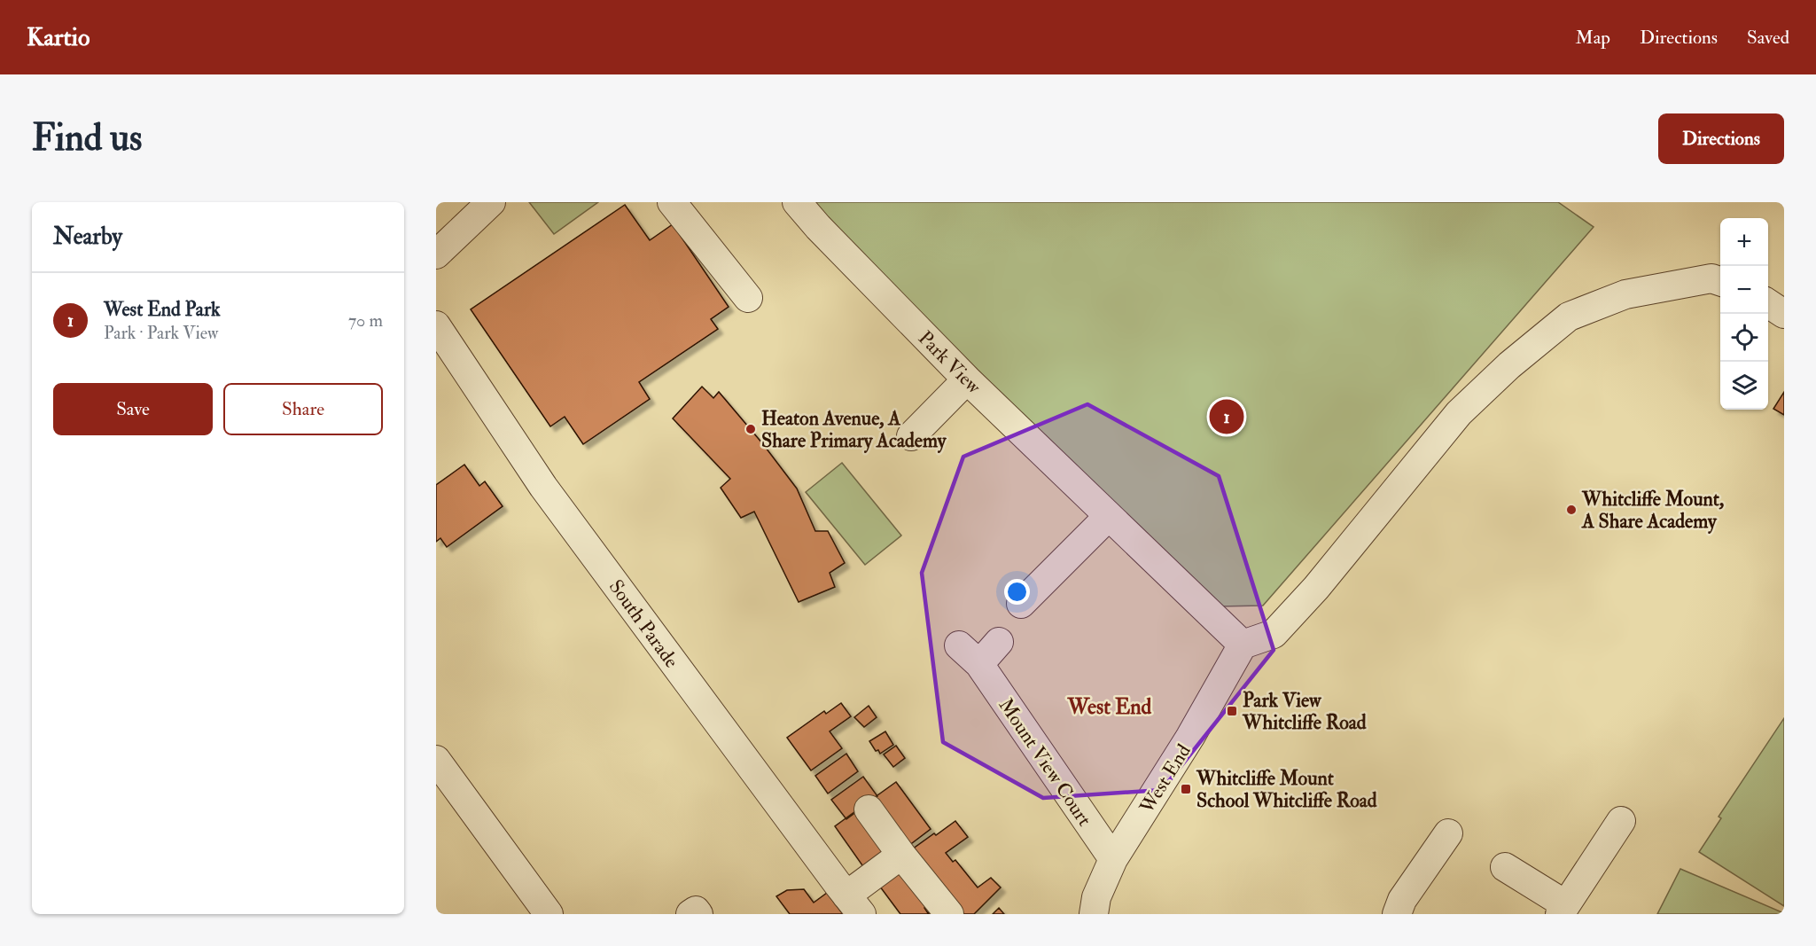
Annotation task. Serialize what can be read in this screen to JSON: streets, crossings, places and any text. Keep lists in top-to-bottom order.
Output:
{
  "streets": {
    "street": [
      "Park View",
      "South Parade",
      "Mount View Court",
      "West End"
    ]
  },
  "crossings": [
    ["Park View", "West End"],
    ["Mount View Court", "West End"]
  ],
  "districts": ["West End"],
  "places": {
    "other": ["Heaton Avenue, A Share Primary Academy", "Whitcliffe Mount, A Share Academy"],
    "transit": ["Park View Whitcliffe Road", "Whitcliffe Mount School Whitcliffe Road"]
  },
  "page": {
    "header": "Kartio",
    "nav": ["Map", "Directions", "Saved"],
    "buttons": [
      "Directions",
      ["Save", "Share"]
    ],
    "title": "Find us",
    "heading": "Nearby",
    "map_buttons": ["+", "−"],
    "list": [
      {
        "mark": "1",
        "name": "West End Park",
        "note": "Park · Park View",
        "value": "70 m"
      }
    ],
    "pins": "1"
  }
}
